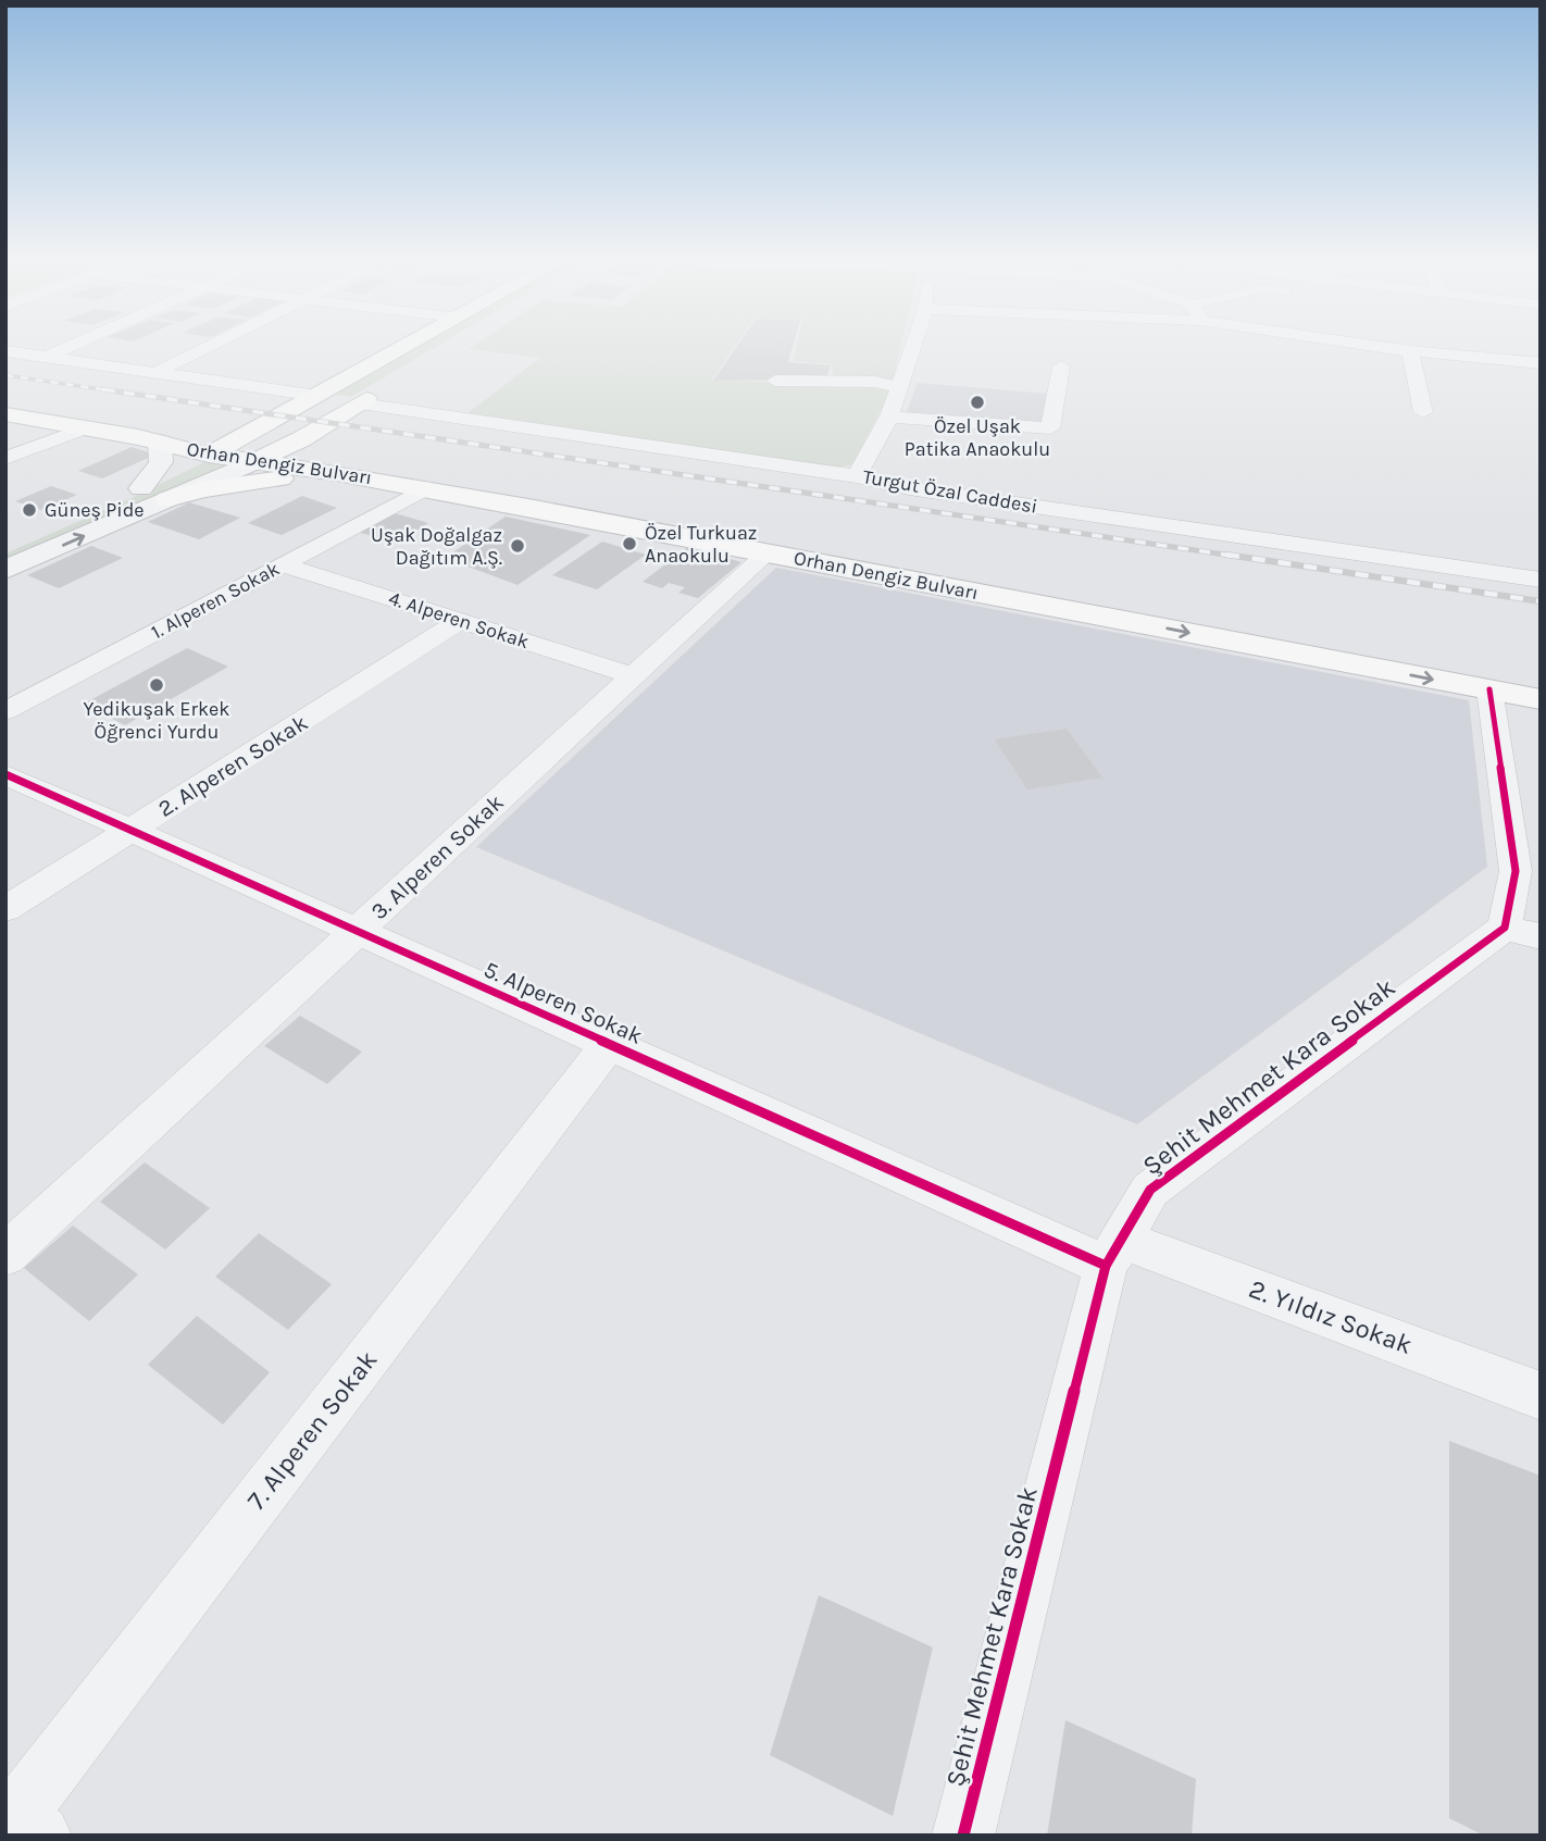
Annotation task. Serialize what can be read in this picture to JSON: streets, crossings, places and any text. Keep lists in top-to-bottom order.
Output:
{
  "streets": {
    "main road": ["Orhan Dengiz Bulvarı"],
    "street": [
      "Turgut Özal Caddesi",
      "1. Alperen Sokak",
      "4. Alperen Sokak",
      "2. Alperen Sokak",
      "3. Alperen Sokak",
      "5. Alperen Sokak",
      "Şehit Mehmet Kara Sokak",
      "2. Yıldız Sokak",
      "7. Alperen Sokak"
    ]
  },
  "crossings": [
    ["Orhan Dengiz Bulvarı", "1. Alperen Sokak"],
    ["Orhan Dengiz Bulvarı", "3. Alperen Sokak"],
    ["Orhan Dengiz Bulvarı", "Şehit Mehmet Kara Sokak"],
    ["1. Alperen Sokak", "4. Alperen Sokak"],
    ["4. Alperen Sokak", "2. Alperen Sokak"],
    ["4. Alperen Sokak", "3. Alperen Sokak"],
    ["2. Alperen Sokak", "5. Alperen Sokak"],
    ["3. Alperen Sokak", "5. Alperen Sokak"],
    ["5. Alperen Sokak", "Şehit Mehmet Kara Sokak"],
    ["5. Alperen Sokak", "2. Yıldız Sokak"],
    ["5. Alperen Sokak", "7. Alperen Sokak"],
    ["Şehit Mehmet Kara Sokak", "2. Yıldız Sokak"]
  ],
  "places": [
    "Özel Uşak Patika Anaokulu",
    "Güneş Pide",
    "Özel Turkuaz Anaokulu",
    "Uşak Doğalgaz Dağıtım A.Ş.",
    "Yedikuşak Erkek Öğrenci Yurdu"
  ]
}
